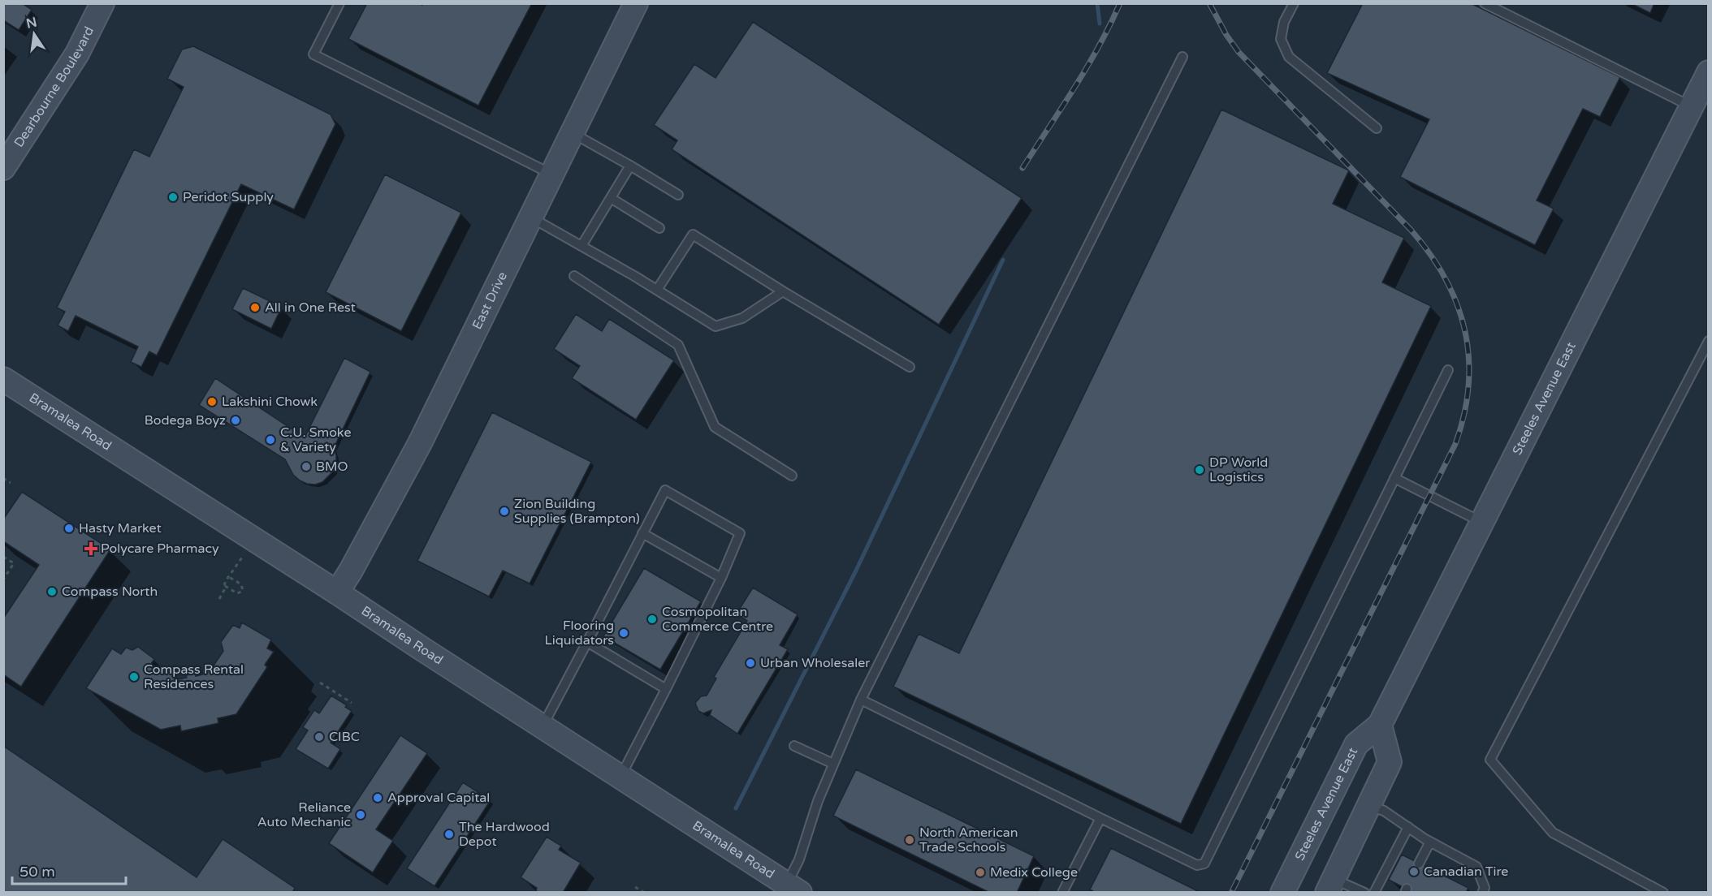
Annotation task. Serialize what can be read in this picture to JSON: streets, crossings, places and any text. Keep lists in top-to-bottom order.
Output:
{
  "streets": {
    "main road": [
      "Dearbourne Boulevard",
      "East Drive",
      "Steeles Avenue East",
      "Bramalea Road"
    ]
  },
  "crossings": [
    ["East Drive", "Bramalea Road"]
  ],
  "places": {
    "other": [
      "Peridot Supply",
      "All in One Rest",
      "Lakshini Chowk",
      "Bodega Boyz",
      "C.U. Smoke & Variety",
      "BMO",
      "DP World Logistics",
      "Zion Building Supplies (Brampton)",
      "Hasty Market",
      "Compass North",
      "Cosmopolitan Commerce Centre",
      "Flooring Liquidators",
      "Urban Wholesaler",
      "Compass Rental Residences",
      "CIBC",
      "Approval Capital",
      "Reliance Auto Mechanic",
      "The Hardwood Depot",
      "North American Trade Schools",
      "Canadian Tire",
      "Medix College"
    ],
    "health": ["Polycare Pharmacy"]
  },
  "scale_bar": "50 m",
  "north": "top"
}
